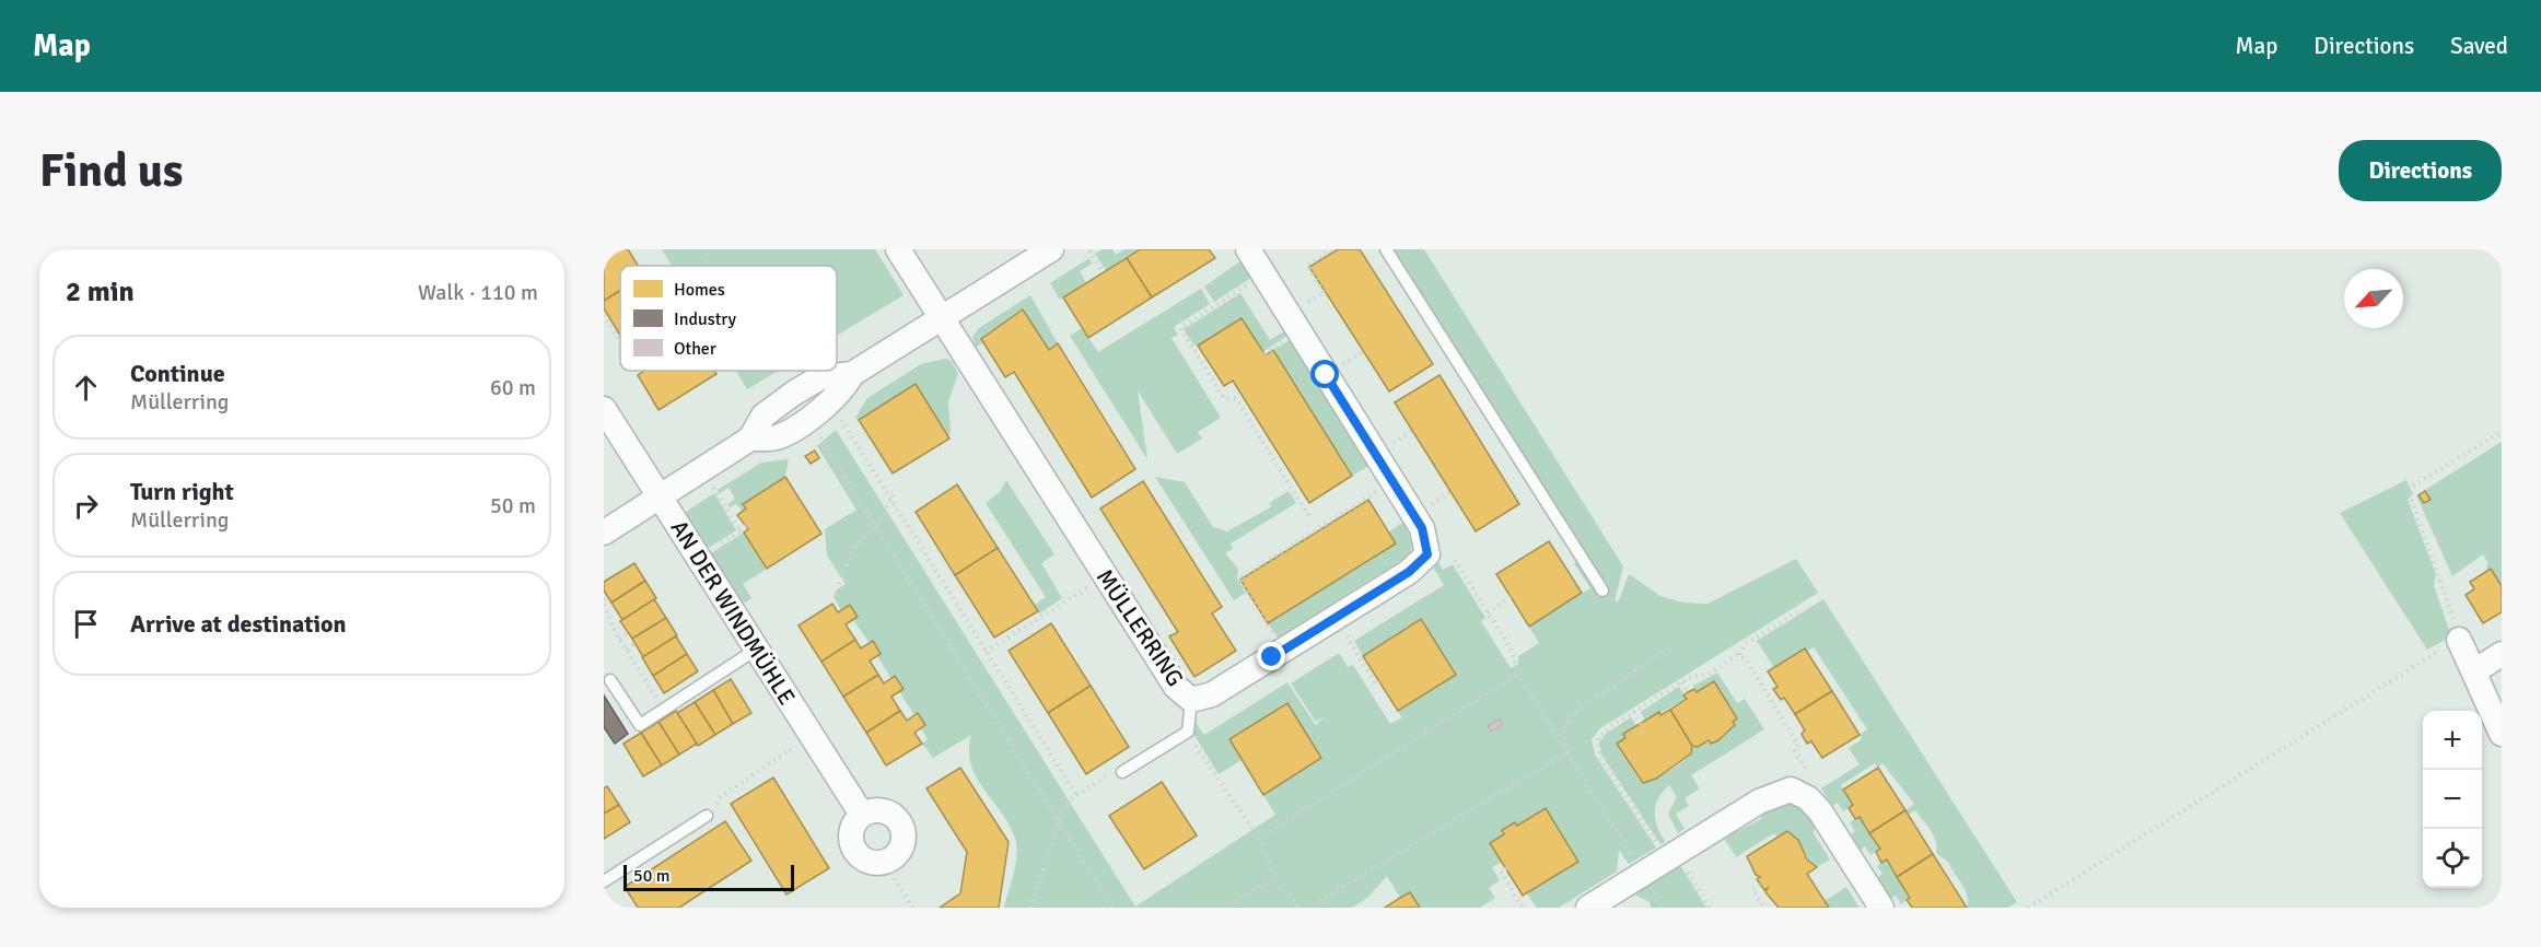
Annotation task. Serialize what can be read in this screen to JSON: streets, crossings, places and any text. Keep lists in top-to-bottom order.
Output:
{
  "streets": {
    "street": ["AN DER WINDMÜHLE", "MÜLLERRING"]
  },
  "legend": ["Homes", "Industry", "Other"],
  "scale_bar": "50 m",
  "north": "bottom left",
  "page": {
    "header": "Map",
    "nav": ["Map", "Directions", "Saved"],
    "buttons": "Directions",
    "title": "Find us",
    "heading": ["2 min", "Walk · 110 m"],
    "list": [
      ["Continue", "Müllerring", "60 m"],
      ["Turn right", "Müllerring", "50 m"],
      "Arrive at destination"
    ],
    "map_buttons": ["+", "−"],
    "scale": "50 m"
  }
}
